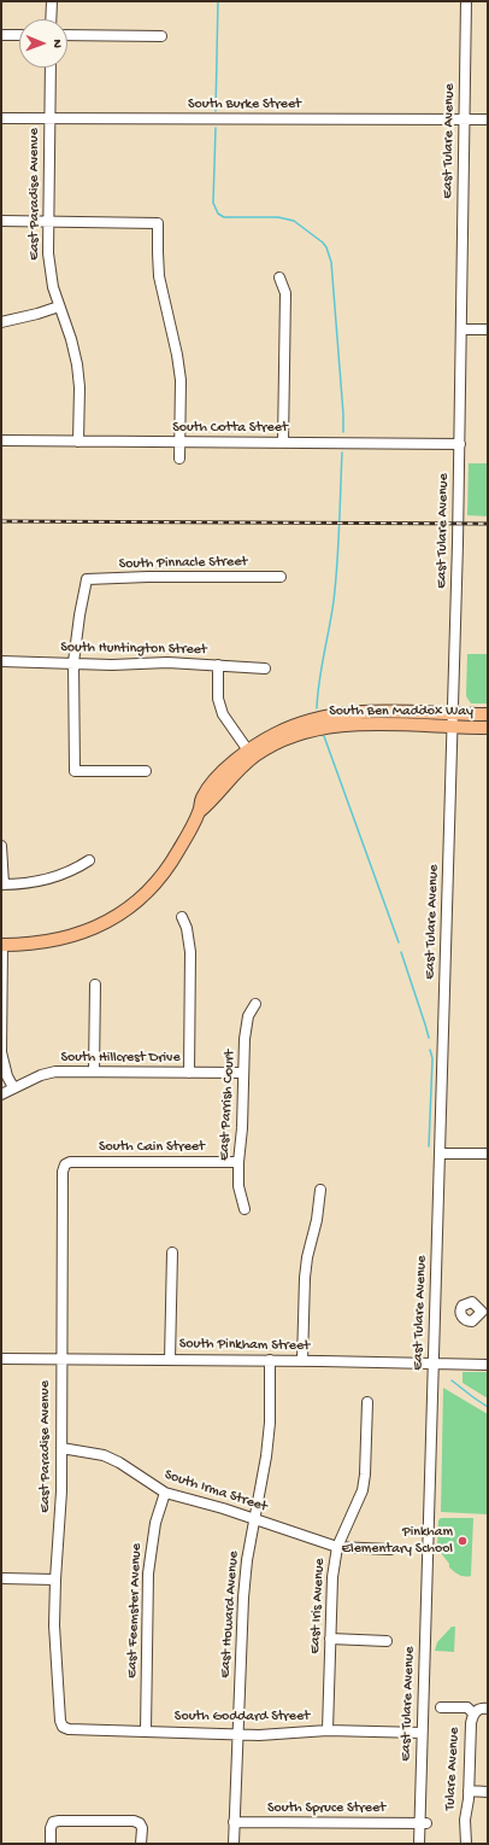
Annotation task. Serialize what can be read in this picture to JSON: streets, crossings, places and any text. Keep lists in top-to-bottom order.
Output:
{
  "streets": {
    "main road": ["South Ben Maddox Way"],
    "street": [
      "South Burke Street",
      "East Tulare Avenue",
      "East Paradise Avenue",
      "South Cotta Street",
      "South Pinnacle Street",
      "South Huntington Street",
      "South Hillcrest Drive",
      "East Parrish Court",
      "South Cain Street",
      "South Pinkham Street",
      "South Irma Street",
      "East Iris Avenue",
      "East Feemster Avenue",
      "East Howard Avenue",
      "South Goddard Street",
      "Tulare Avenue",
      "South Spruce Street"
    ]
  },
  "crossings": [
    ["South Burke Street", "East Tulare Avenue"],
    ["South Burke Street", "East Paradise Avenue"],
    ["East Tulare Avenue", "South Cotta Street"],
    ["East Tulare Avenue", "South Ben Maddox Way"],
    ["East Tulare Avenue", "South Pinkham Street"],
    ["East Tulare Avenue", "South Goddard Street"],
    ["East Tulare Avenue", "South Spruce Street"],
    ["East Paradise Avenue", "South Cotta Street"],
    ["East Paradise Avenue", "South Cain Street"],
    ["East Paradise Avenue", "South Pinkham Street"],
    ["East Paradise Avenue", "South Irma Street"],
    ["East Paradise Avenue", "South Goddard Street"],
    ["South Pinnacle Street", "South Huntington Street"],
    ["South Hillcrest Drive", "East Parrish Court"],
    ["East Parrish Court", "South Cain Street"],
    ["South Pinkham Street", "East Howard Avenue"],
    ["South Irma Street", "East Iris Avenue"],
    ["South Irma Street", "East Feemster Avenue"],
    ["South Irma Street", "East Howard Avenue"],
    ["East Iris Avenue", "South Goddard Street"],
    ["East Feemster Avenue", "South Goddard Street"],
    ["East Howard Avenue", "South Goddard Street"],
    ["East Howard Avenue", "South Spruce Street"]
  ],
  "places": ["Pinkham Elementary School"],
  "north": "right"
}
